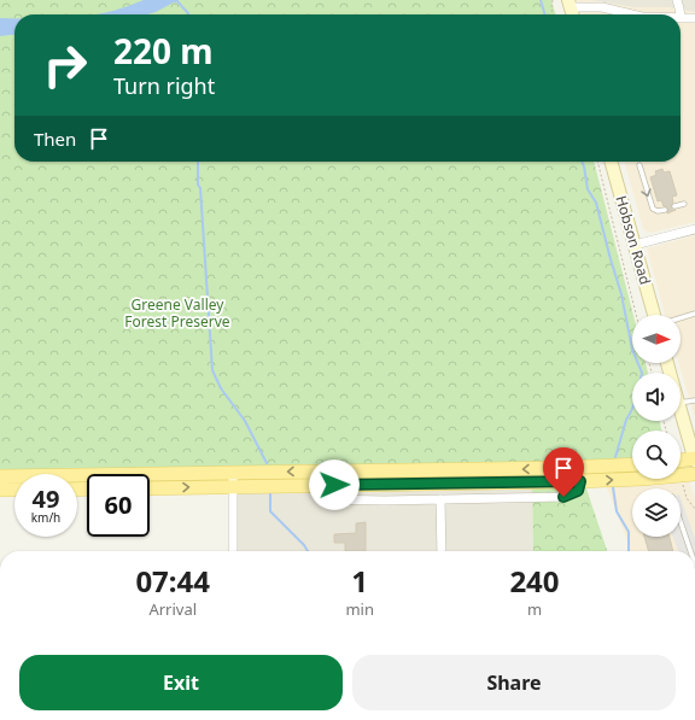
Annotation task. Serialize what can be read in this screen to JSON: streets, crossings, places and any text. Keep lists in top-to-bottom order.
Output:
{
  "streets": {
    "main road": ["Hobson Road"]
  },
  "parks": ["Greene Valley Forest Preserve"],
  "north": "right",
  "page": {
    "turn": ["220 m", "Turn right"],
    "then": "Then",
    "speed": "49 km/h",
    "limit": "60",
    "eta": [
      "07:44",
      "Arrival",
      "1",
      "min",
      "240",
      "m"
    ],
    "buttons": ["Exit", "Share"]
  }
}
